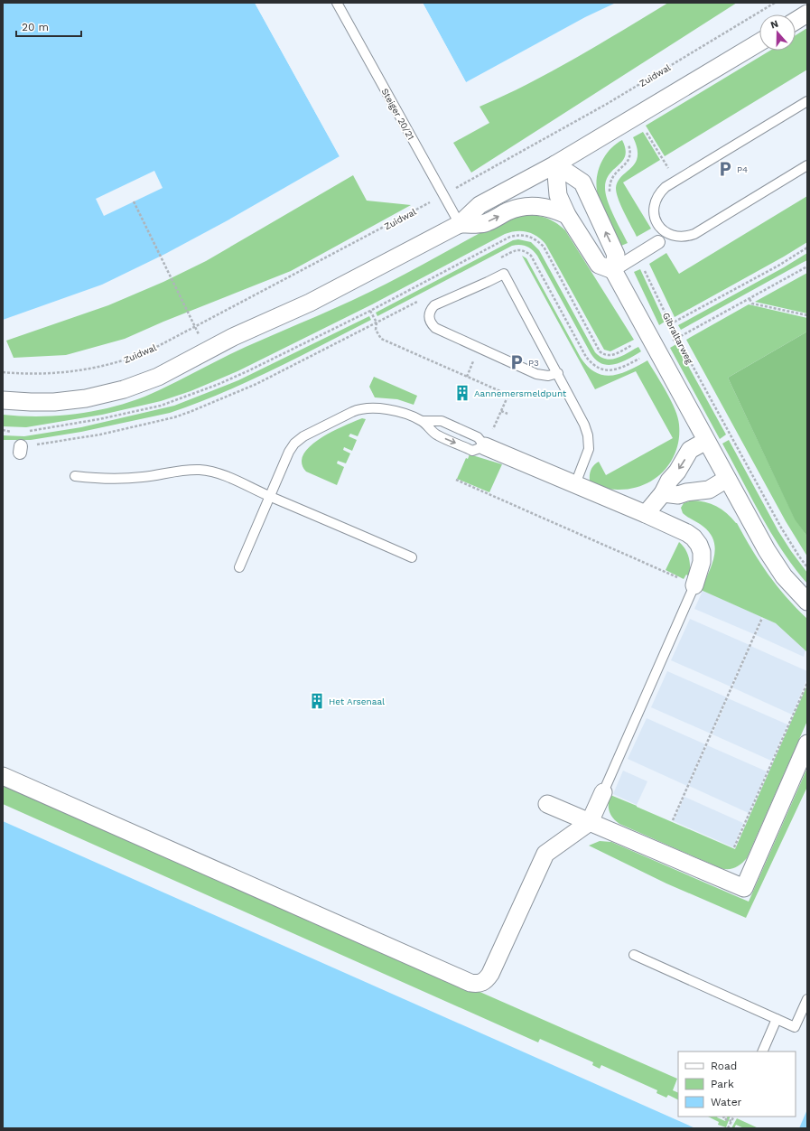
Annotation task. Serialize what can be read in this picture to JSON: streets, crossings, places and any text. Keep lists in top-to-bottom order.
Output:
{
  "streets": {
    "lane": ["Steiger 20/21"],
    "path": ["Zuidwal", "Gibraltarweg"]
  },
  "crossings": [
    ["Zuidwal", "Steiger 20/21"]
  ],
  "places": {
    "parking": ["P4", "P3"],
    "building": ["Aannemersmeldpunt", "Het Arsenaal"]
  },
  "legend": ["Road", "Park", "Water"],
  "scale_bar": "20 m",
  "north": "top"
}
